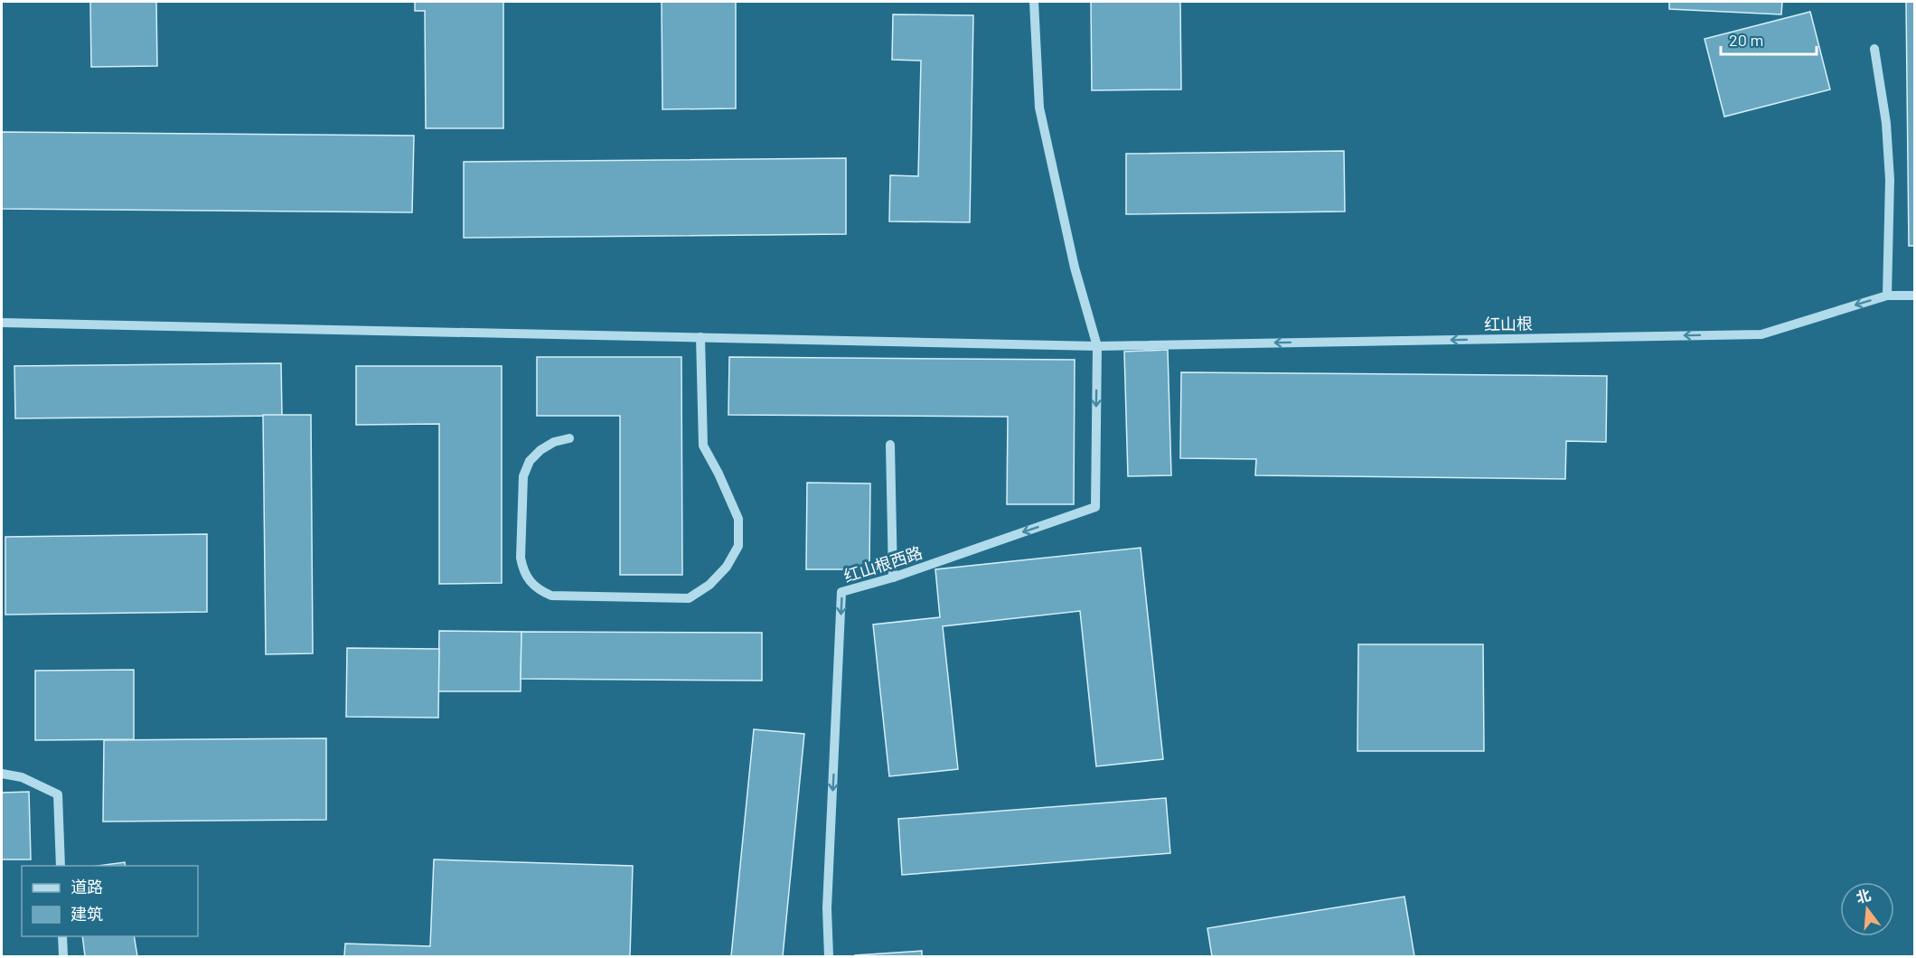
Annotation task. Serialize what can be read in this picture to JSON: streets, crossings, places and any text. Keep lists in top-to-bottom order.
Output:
{
  "streets": {
    "street": ["红山根", "红山根西路"]
  },
  "crossings": [
    ["红山根", "红山根西路"]
  ],
  "one_way": ["红山根", "红山根西路"],
  "legend": ["道路", "建筑"],
  "scale_bar": "20 m",
  "north": "top"
}
